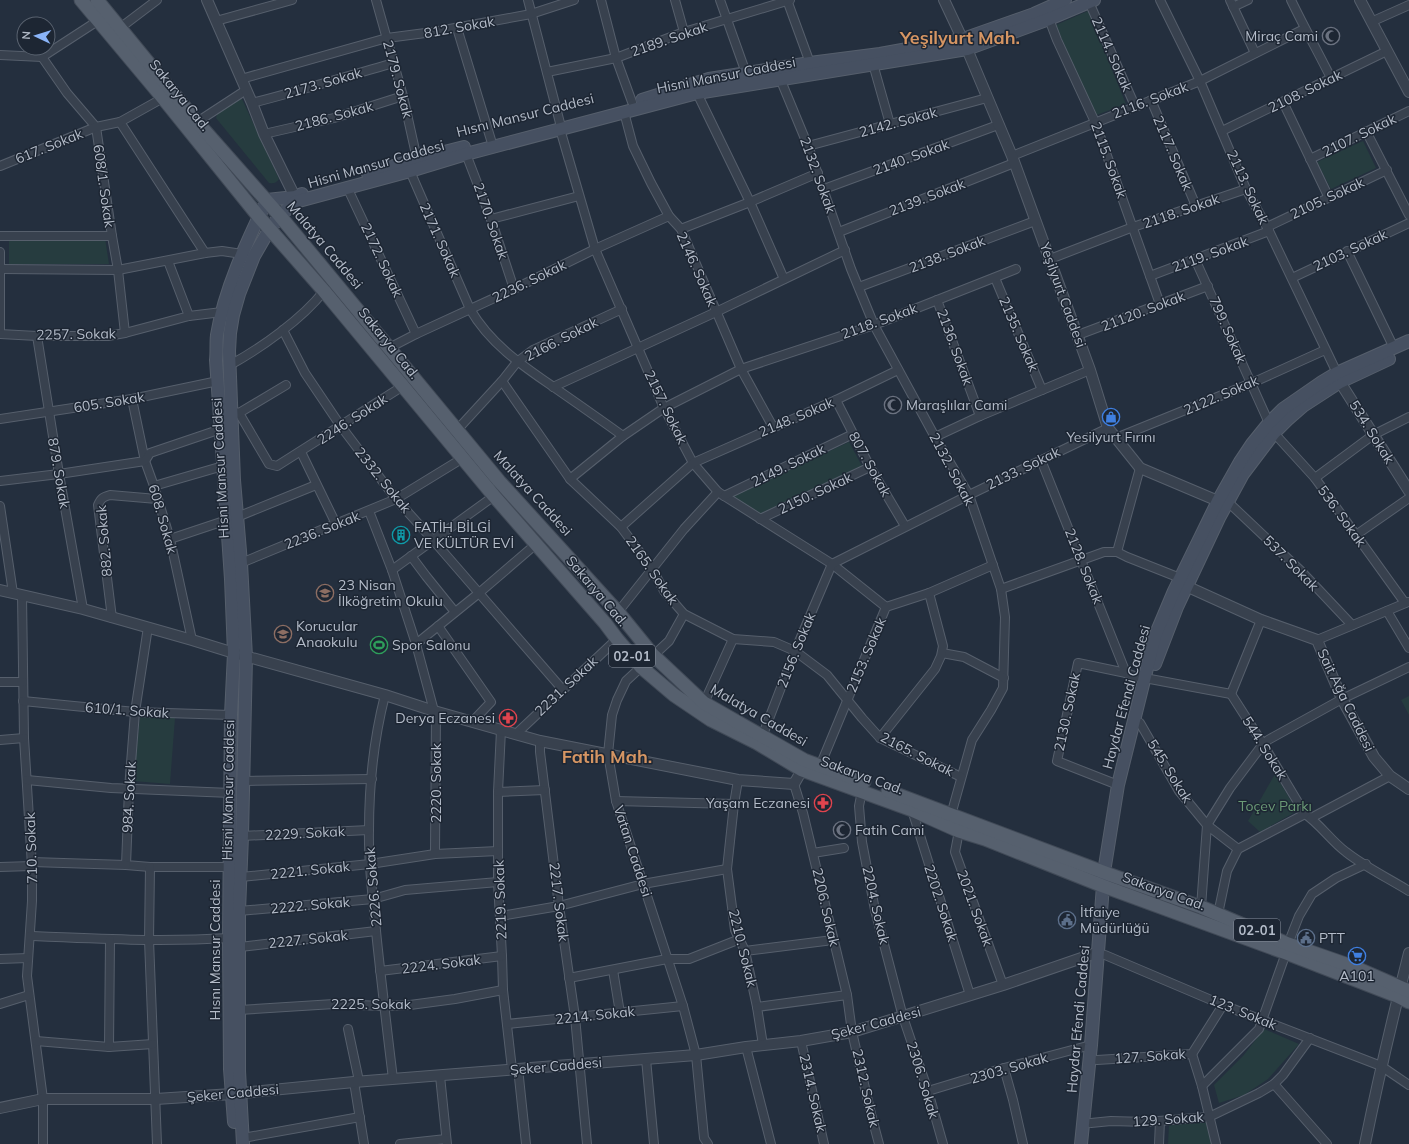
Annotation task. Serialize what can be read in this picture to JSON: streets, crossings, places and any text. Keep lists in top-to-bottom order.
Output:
{
  "streets": {
    "main road": [
      "Hisni Mansur Caddesi",
      "Sakarya Cad.",
      "Hısnı Mansur Caddesi",
      "Malatya Caddesi",
      "02-01",
      "Haydar Efendi Caddesi"
    ],
    "street": [
      "812. Sokak",
      "2189. Sokak",
      "2114. Sokak",
      "2179. Sokak",
      "2173. Sokak",
      "2108. Sokak",
      "2116. Sokak",
      "2186. Sokak",
      "2142. Sokak",
      "2107. Sokak",
      "617. Sokak",
      "2117. Sokak",
      "2140. Sokak",
      "2115. Sokak",
      "2132. Sokak",
      "608/1. Sokak",
      "2113. Sokak",
      "2139. Sokak",
      "2105. Sokak",
      "2118. Sokak",
      "2170. Sokak",
      "2171. Sokak",
      "2103. Sokak",
      "2138. Sokak",
      "2119. Sokak",
      "2172. Sokak",
      "2146. Sokak",
      "2236. Sokak",
      "Yeşilyurt Caddesi",
      "21120. Sokak",
      "799. Sokak",
      "2257. Sokak",
      "2135. Sokak",
      "2166. Sokak",
      "2136. Sokak",
      "2122. Sokak",
      "605. Sokak",
      "2157. Sokak",
      "2148. Sokak",
      "2246. Sokak",
      "534. Sokak",
      "807. Sokak",
      "2149. Sokak",
      "2133. Sokak",
      "879. Sokak",
      "2332. Sokak",
      "2150. Sokak",
      "536. Sokak",
      "608. Sokak",
      "882. Sokak",
      "537. Sokak",
      "2128. Sokak",
      "2165. Sokak",
      "2156. Sokak",
      "2153. Sokak",
      "2231. Sokak",
      "Sait Ağa Caddesi",
      "610/1. Sokak",
      "2130. Sokak",
      "544. Sokak",
      "545. Sokak",
      "2220. Sokak",
      "984. Sokak",
      "2229. Sokak",
      "710. Sokak",
      "Vatan Caddesi",
      "2221. Sokak",
      "2226. Sokak",
      "2219. Sokak",
      "2217. Sokak",
      "2202. Sokak",
      "2222. Sokak",
      "2204. Sokak",
      "2206. Sokak",
      "2021. Sokak",
      "2227. Sokak",
      "2210. Sokak",
      "2224. Sokak",
      "2225. Sokak",
      "123. Sokak",
      "2214. Sokak",
      "Şeker Caddesi",
      "127. Sokak",
      "2303. Sokak",
      "2306. Sokak",
      "2312. Sokak",
      "2314. Sokak",
      "129. Sokak"
    ]
  },
  "crossings": [
    ["812. Sokak", "2179. Sokak"],
    ["812. Sokak", "2157. Sokak"],
    ["2189. Sokak", "2146. Sokak"],
    ["2189. Sokak", "2157. Sokak"],
    ["2114. Sokak", "Hisni Mansur Caddesi"],
    ["2114. Sokak", "2116. Sokak"],
    ["Hisni Mansur Caddesi", "Sakarya Cad."],
    ["Hisni Mansur Caddesi", "Hısnı Mansur Caddesi"],
    ["Hisni Mansur Caddesi", "2115. Sokak"],
    ["Hisni Mansur Caddesi", "2132. Sokak"],
    ["Hisni Mansur Caddesi", "2170. Sokak"],
    ["Hisni Mansur Caddesi", "2171. Sokak"],
    ["Hisni Mansur Caddesi", "Malatya Caddesi"],
    ["Hisni Mansur Caddesi", "2172. Sokak"],
    ["Hisni Mansur Caddesi", "2146. Sokak"],
    ["Hisni Mansur Caddesi", "2236. Sokak"],
    ["Hisni Mansur Caddesi", "Yeşilyurt Caddesi"],
    ["Hisni Mansur Caddesi", "2157. Sokak"],
    ["Hisni Mansur Caddesi", "2246. Sokak"],
    ["Hisni Mansur Caddesi", "2229. Sokak"],
    ["Hisni Mansur Caddesi", "2221. Sokak"],
    ["Hisni Mansur Caddesi", "2222. Sokak"],
    ["Hisni Mansur Caddesi", "2227. Sokak"],
    ["Hisni Mansur Caddesi", "2225. Sokak"],
    ["Hisni Mansur Caddesi", "Şeker Caddesi"],
    ["2179. Sokak", "2173. Sokak"],
    ["2179. Sokak", "Hısnı Mansur Caddesi"],
    ["2179. Sokak", "2186. Sokak"],
    ["2108. Sokak", "2113. Sokak"],
    ["Sakarya Cad.", "Hısnı Mansur Caddesi"],
    ["Sakarya Cad.", "617. Sokak"],
    ["Sakarya Cad.", "Malatya Caddesi"],
    ["Sakarya Cad.", "2236. Sokak"],
    ["Sakarya Cad.", "2246. Sokak"],
    ["Sakarya Cad.", "2231. Sokak"],
    ["Sakarya Cad.", "Haydar Efendi Caddesi"],
    ["Sakarya Cad.", "Vatan Caddesi"],
    ["Sakarya Cad.", "2202. Sokak"],
    ["Sakarya Cad.", "2204. Sokak"],
    ["Sakarya Cad.", "2021. Sokak"],
    ["2116. Sokak", "2117. Sokak"],
    ["2116. Sokak", "2115. Sokak"],
    ["2116. Sokak", "2113. Sokak"],
    ["2116. Sokak", "2139. Sokak"],
    ["2116. Sokak", "Yeşilyurt Caddesi"],
    ["Hısnı Mansur Caddesi", "Malatya Caddesi"],
    ["Hısnı Mansur Caddesi", "2257. Sokak"],
    ["Hısnı Mansur Caddesi", "605. Sokak"],
    ["Hısnı Mansur Caddesi", "2157. Sokak"],
    ["Hısnı Mansur Caddesi", "610/1. Sokak"],
    ["Hısnı Mansur Caddesi", "Şeker Caddesi"],
    ["2142. Sokak", "2132. Sokak"],
    ["2142. Sokak", "Yeşilyurt Caddesi"],
    ["617. Sokak", "608/1. Sokak"],
    ["2117. Sokak", "2118. Sokak"],
    ["2140. Sokak", "2132. Sokak"],
    ["2140. Sokak", "Yeşilyurt Caddesi"],
    ["2115. Sokak", "2118. Sokak"],
    ["2115. Sokak", "2119. Sokak"],
    ["2115. Sokak", "21120. Sokak"],
    ["2132. Sokak", "2139. Sokak"],
    ["2132. Sokak", "2118. Sokak"],
    ["2132. Sokak", "Malatya Caddesi"],
    ["2132. Sokak", "2138. Sokak"],
    ["2132. Sokak", "2148. Sokak"],
    ["2132. Sokak", "2133. Sokak"],
    ["2132. Sokak", "2165. Sokak"],
    ["2132. Sokak", "2153. Sokak"],
    ["608/1. Sokak", "2257. Sokak"],
    ["2113. Sokak", "2105. Sokak"],
    ["2113. Sokak", "2118. Sokak"],
    ["2113. Sokak", "2103. Sokak"],
    ["2113. Sokak", "2119. Sokak"],
    ["2113. Sokak", "2122. Sokak"],
    ["2113. Sokak", "534. Sokak"],
    ["2113. Sokak", "Haydar Efendi Caddesi"],
    ["2139. Sokak", "Yeşilyurt Caddesi"],
    ["2105. Sokak", "2119. Sokak"],
    ["2118. Sokak", "2171. Sokak"],
    ["2118. Sokak", "2146. Sokak"],
    ["2118. Sokak", "Yeşilyurt Caddesi"],
    ["2118. Sokak", "2135. Sokak"],
    ["2118. Sokak", "2136. Sokak"],
    ["2118. Sokak", "2157. Sokak"],
    ["2118. Sokak", "2165. Sokak"],
    ["2170. Sokak", "2236. Sokak"],
    ["2171. Sokak", "2236. Sokak"],
    ["2171. Sokak", "2166. Sokak"],
    ["Malatya Caddesi", "2236. Sokak"],
    ["Malatya Caddesi", "2166. Sokak"],
    ["Malatya Caddesi", "2156. Sokak"],
    ["Malatya Caddesi", "2153. Sokak"],
    ["Malatya Caddesi", "Haydar Efendi Caddesi"],
    ["Malatya Caddesi", "Vatan Caddesi"],
    ["2138. Sokak", "Yeşilyurt Caddesi"],
    ["2119. Sokak", "799. Sokak"],
    ["2172. Sokak", "2236. Sokak"],
    ["2146. Sokak", "2236. Sokak"],
    ["2146. Sokak", "2148. Sokak"],
    ["2236. Sokak", "2157. Sokak"],
    ["2236. Sokak", "2332. Sokak"],
    ["2236. Sokak", "2220. Sokak"],
    ["Yeşilyurt Caddesi", "21120. Sokak"],
    ["Yeşilyurt Caddesi", "2122. Sokak"],
    ["Yeşilyurt Caddesi", "2133. Sokak"],
    ["Yeşilyurt Caddesi", "537. Sokak"],
    ["Yeşilyurt Caddesi", "Haydar Efendi Caddesi"],
    ["21120. Sokak", "799. Sokak"],
    ["799. Sokak", "2122. Sokak"],
    ["799. Sokak", "536. Sokak"],
    ["799. Sokak", "Haydar Efendi Caddesi"],
    ["2257. Sokak", "879. Sokak"],
    ["2166. Sokak", "2157. Sokak"],
    ["2166. Sokak", "2165. Sokak"],
    ["605. Sokak", "879. Sokak"],
    ["605. Sokak", "608. Sokak"],
    ["2157. Sokak", "2148. Sokak"],
    ["2157. Sokak", "2149. Sokak"],
    ["2157. Sokak", "2133. Sokak"],
    ["2157. Sokak", "2150. Sokak"],
    ["2157. Sokak", "2156. Sokak"],
    ["2157. Sokak", "2153. Sokak"],
    ["2148. Sokak", "807. Sokak"],
    ["2148. Sokak", "2165. Sokak"],
    ["2246. Sokak", "2332. Sokak"],
    ["534. Sokak", "Haydar Efendi Caddesi"],
    ["807. Sokak", "2149. Sokak"],
    ["807. Sokak", "2133. Sokak"],
    ["807. Sokak", "2150. Sokak"],
    ["2133. Sokak", "2128. Sokak"],
    ["2133. Sokak", "2156. Sokak"],
    ["2332. Sokak", "2231. Sokak"],
    ["536. Sokak", "Haydar Efendi Caddesi"],
    ["608. Sokak", "882. Sokak"],
    ["537. Sokak", "Haydar Efendi Caddesi"],
    ["2128. Sokak", "2130. Sokak"],
    ["2165. Sokak", "2156. Sokak"],
    ["2165. Sokak", "2153. Sokak"],
    ["2165. Sokak", "Vatan Caddesi"],
    ["Haydar Efendi Caddesi", "Sait Ağa Caddesi"],
    ["Haydar Efendi Caddesi", "2130. Sokak"],
    ["Haydar Efendi Caddesi", "545. Sokak"],
    ["Haydar Efendi Caddesi", "123. Sokak"],
    ["Haydar Efendi Caddesi", "Şeker Caddesi"],
    ["Haydar Efendi Caddesi", "127. Sokak"],
    ["Haydar Efendi Caddesi", "2303. Sokak"],
    ["Haydar Efendi Caddesi", "129. Sokak"],
    ["610/1. Sokak", "984. Sokak"],
    ["610/1. Sokak", "710. Sokak"],
    ["2220. Sokak", "2221. Sokak"],
    ["2229. Sokak", "2226. Sokak"],
    ["710. Sokak", "Şeker Caddesi"],
    ["Vatan Caddesi", "2214. Sokak"],
    ["Vatan Caddesi", "Şeker Caddesi"],
    ["2221. Sokak", "2226. Sokak"],
    ["2221. Sokak", "2219. Sokak"],
    ["2226. Sokak", "2222. Sokak"],
    ["2226. Sokak", "2227. Sokak"],
    ["2226. Sokak", "2224. Sokak"],
    ["2226. Sokak", "2225. Sokak"],
    ["2226. Sokak", "Şeker Caddesi"],
    ["2219. Sokak", "2222. Sokak"],
    ["2219. Sokak", "2224. Sokak"],
    ["2219. Sokak", "2225. Sokak"],
    ["2219. Sokak", "2214. Sokak"],
    ["2219. Sokak", "Şeker Caddesi"],
    ["2217. Sokak", "2214. Sokak"],
    ["2217. Sokak", "Şeker Caddesi"],
    ["2202. Sokak", "Şeker Caddesi"],
    ["2204. Sokak", "Şeker Caddesi"],
    ["2204. Sokak", "2306. Sokak"],
    ["2206. Sokak", "Şeker Caddesi"],
    ["2206. Sokak", "2312. Sokak"],
    ["2021. Sokak", "Şeker Caddesi"],
    ["2210. Sokak", "Şeker Caddesi"],
    ["123. Sokak", "Şeker Caddesi"],
    ["123. Sokak", "127. Sokak"],
    ["123. Sokak", "129. Sokak"],
    ["Şeker Caddesi", "2306. Sokak"],
    ["Şeker Caddesi", "2312. Sokak"],
    ["Şeker Caddesi", "2314. Sokak"],
    ["2303. Sokak", "2306. Sokak"]
  ],
  "districts": ["Yeşilyurt Mah.", "Fatih Mah."],
  "parks": ["Toçev Parkı"],
  "places": {
    "mosque": ["Miraç Cami", "Maraşlılar Cami", "Fatih Cami"],
    "shop": ["Yesilyurt Fırını"],
    "building": ["FATİH BİLGİ VE KÜLTÜR EVİ"],
    "school or university": ["23 Nisan İlköğretim Okulu", "Korucular Anaokulu"],
    "sports": ["Spor Salonu"],
    "pharmacy": ["Derya Eczanesi", "Yaşam Eczanesi"],
    "public building": ["İtfaiye Müdürlüğü", "PTT"],
    "supermarket": ["A101"]
  },
  "north": "left"
}
